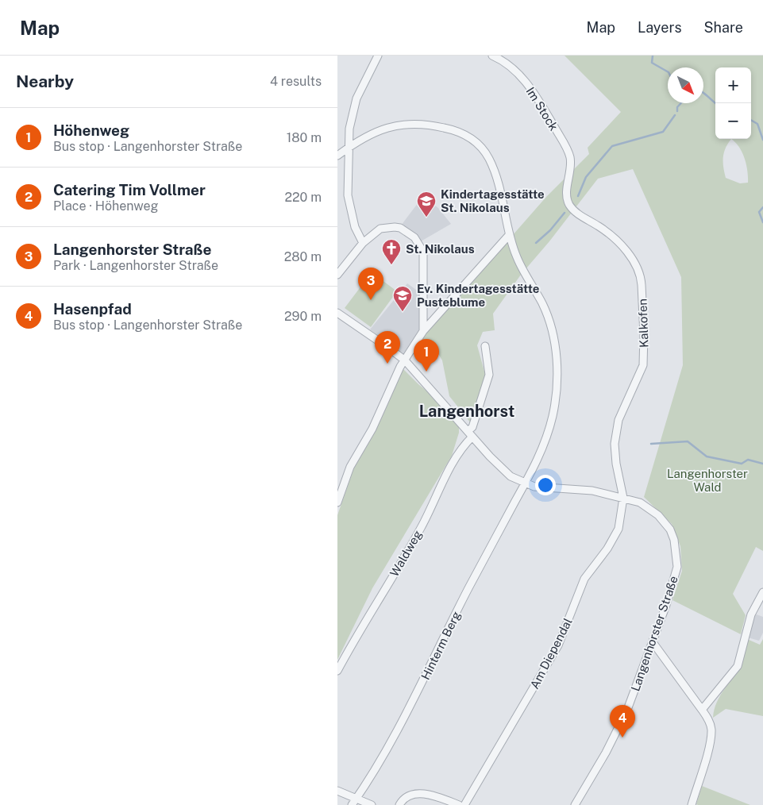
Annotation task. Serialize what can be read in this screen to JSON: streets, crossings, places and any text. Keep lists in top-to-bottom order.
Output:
{
  "streets": {
    "street": [
      "Im Stock",
      "Kalkofen",
      "Waldweg",
      "Langenhorster Straße",
      "Hinterm Berg",
      "Am Diependal"
    ]
  },
  "crossings": [
    ["Im Stock", "Kalkofen"],
    ["Kalkofen", "Langenhorster Straße"],
    ["Kalkofen", "Am Diependal"],
    ["Waldweg", "Langenhorster Straße"],
    ["Langenhorster Straße", "Hinterm Berg"],
    ["Langenhorster Straße", "Am Diependal"]
  ],
  "districts": ["Langenhorst"],
  "parks": ["Langenhorster Wald"],
  "places": {
    "school or university": ["Kindertagesstätte St. Nikolaus", "Ev. Kindertagesstätte Pusteblume"],
    "church": ["St. Nikolaus"]
  },
  "north": "bottom right",
  "page": {
    "header": "Map",
    "nav": ["Map", "Layers", "Share"],
    "heading": ["Nearby", "4 results"],
    "map_buttons": ["+", "−"],
    "list": [
      {
        "mark": "1",
        "name": "Höhenweg",
        "note": "Bus stop · Langenhorster Straße",
        "value": "180 m"
      },
      {
        "mark": "2",
        "name": "Catering Tim Vollmer",
        "note": "Place · Höhenweg",
        "value": "220 m"
      },
      {
        "mark": "3",
        "name": "Langenhorster Straße",
        "note": "Park · Langenhorster Straße",
        "value": "280 m"
      },
      {
        "mark": "4",
        "name": "Hasenpfad",
        "note": "Bus stop · Langenhorster Straße",
        "value": "290 m"
      }
    ],
    "pins": [
      "3",
      "2",
      "1",
      "4"
    ]
  }
}
